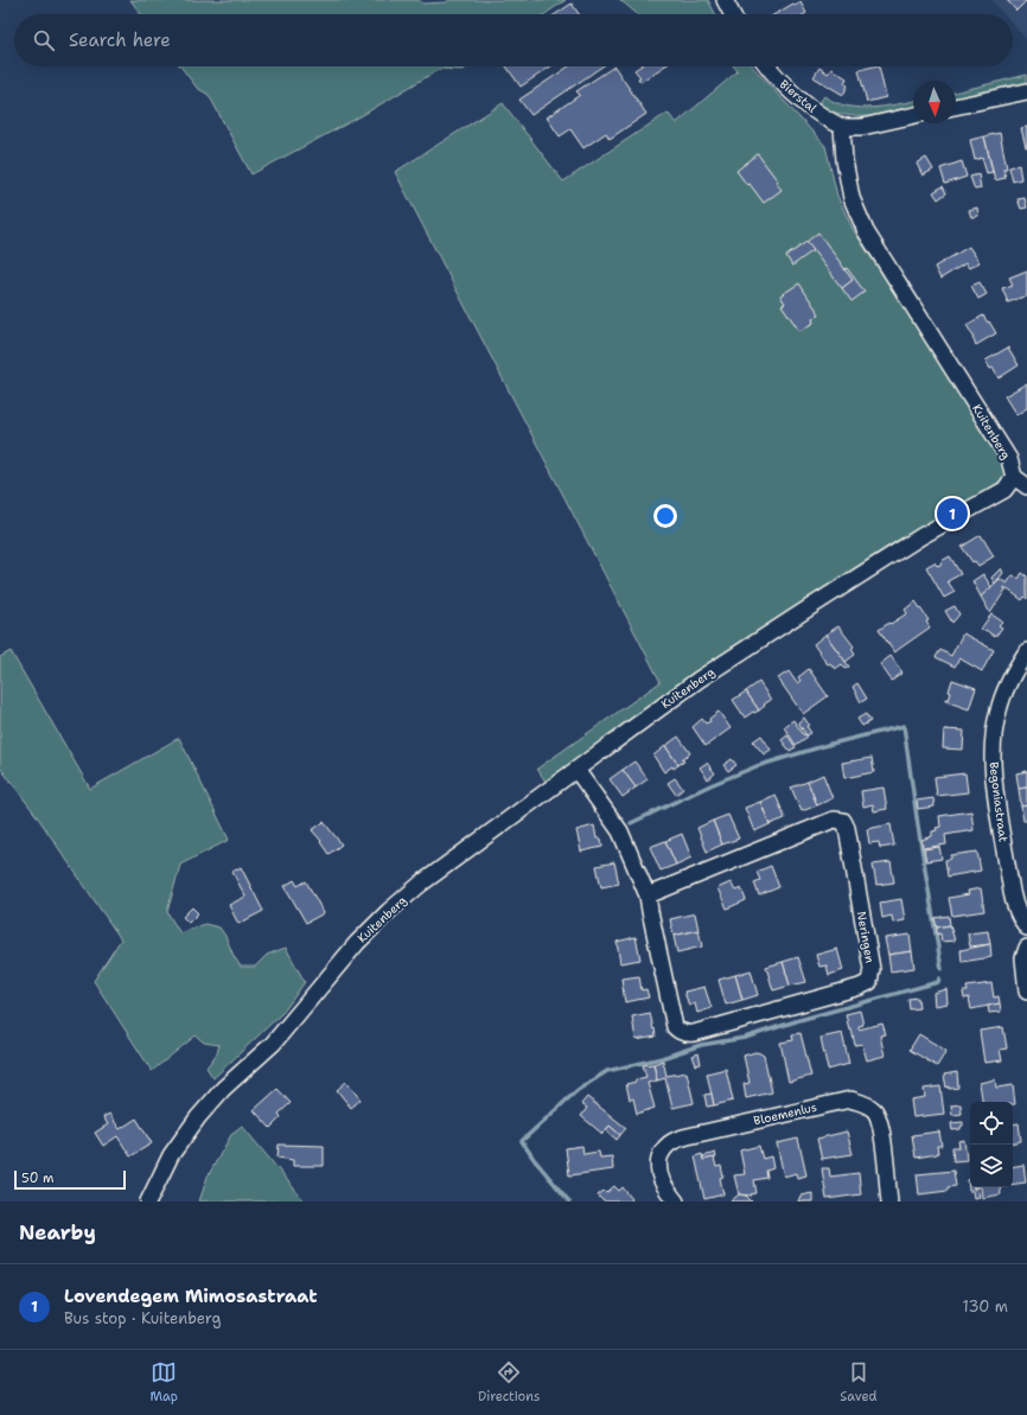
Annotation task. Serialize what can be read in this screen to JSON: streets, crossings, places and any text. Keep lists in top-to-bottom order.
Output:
{
  "streets": {
    "street": [
      "Bierstal",
      "Kuitenberg",
      "Begoniastraat",
      "Neringen",
      "Bloemenlus"
    ]
  },
  "crossings": [
    ["Bierstal", "Kuitenberg"],
    ["Kuitenberg", "Neringen"]
  ],
  "scale_bar": "50 m",
  "north": "bottom",
  "page": {
    "search": "Search here",
    "pins": "1",
    "scale": "50 m",
    "heading": "Nearby",
    "list": [
      {
        "mark": "1",
        "name": "Lovendegem Mimosastraat",
        "note": "Bus stop · Kuitenberg",
        "value": "130 m"
      }
    ],
    "nav": ["Map", "Directions", "Saved"]
  }
}
